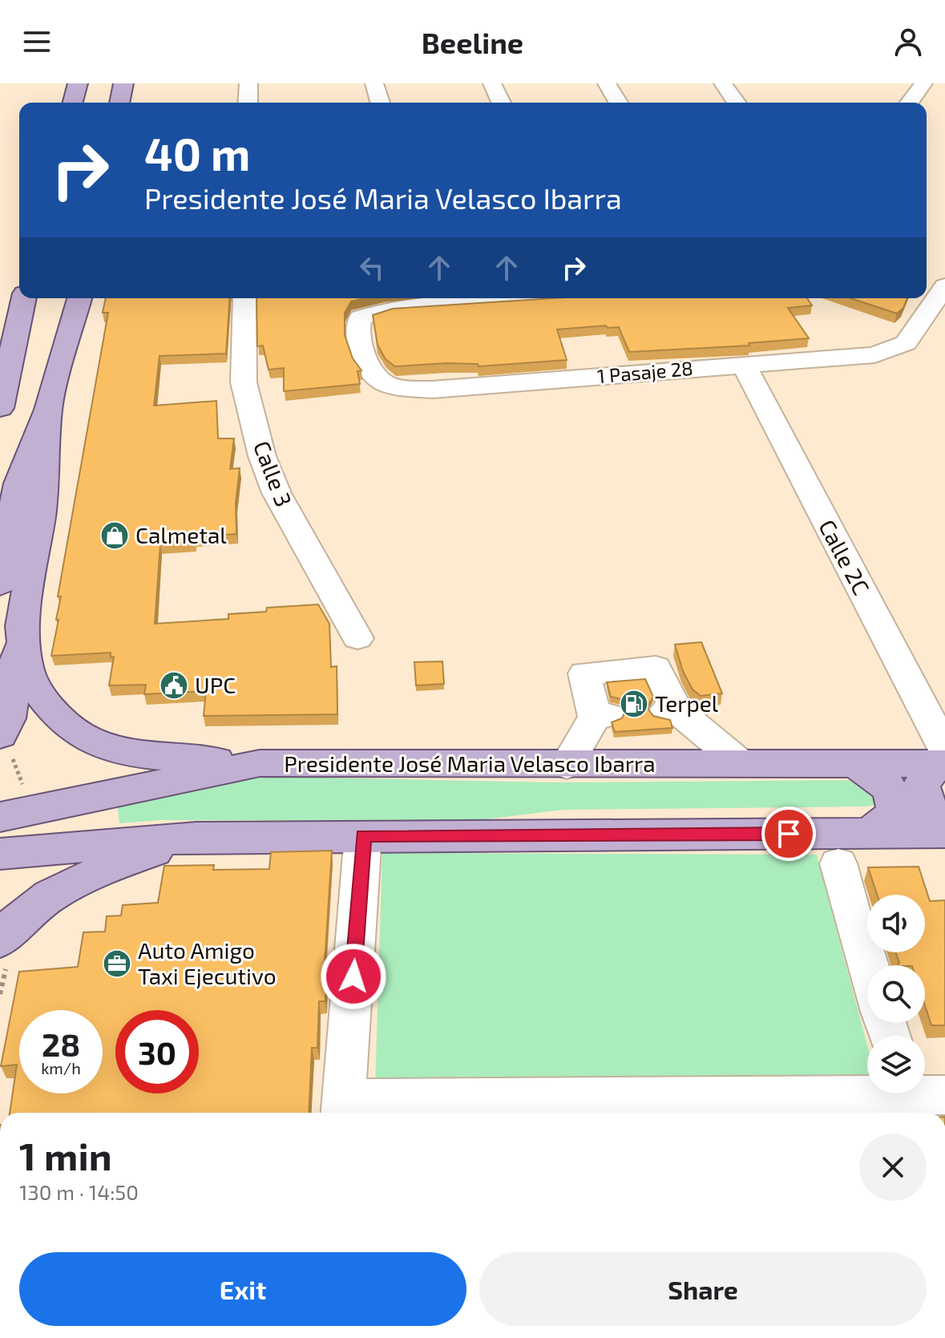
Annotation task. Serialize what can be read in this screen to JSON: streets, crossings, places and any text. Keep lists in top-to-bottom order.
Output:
{
  "streets": {
    "main road": ["Presidente José Maria Velasco Ibarra"],
    "street": ["1 Pasaje 28", "Calle 3", "Calle 2C"]
  },
  "crossings": [
    ["1 Pasaje 28", "Calle 2C"]
  ],
  "places": {
    "shop": ["Calmetal"],
    "public building": ["UPC"],
    "fuel station": ["Terpel"],
    "office": ["Auto Amigo Taxi Ejecutivo"]
  },
  "page": {
    "header": "Beeline",
    "turn": ["40 m", "Presidente José Maria Velasco Ibarra"],
    "speed": "28 km/h",
    "limit": "30",
    "heading": ["1 min", "130 m · 14:50"],
    "buttons": ["Exit", "Share"]
  }
}
